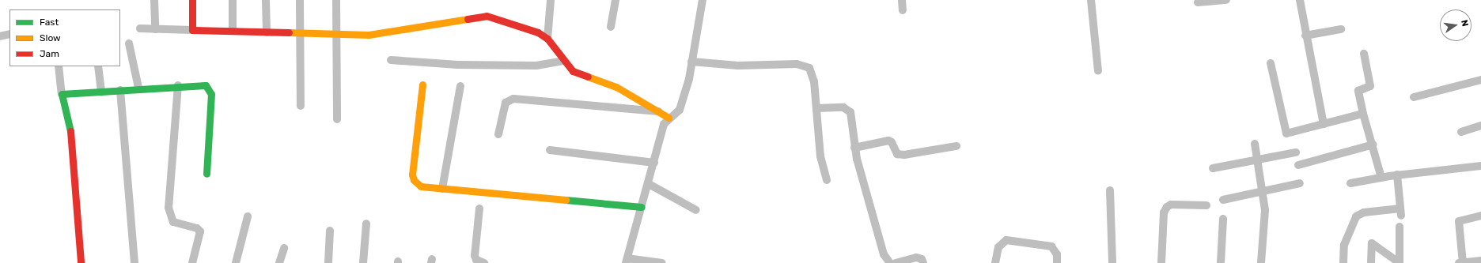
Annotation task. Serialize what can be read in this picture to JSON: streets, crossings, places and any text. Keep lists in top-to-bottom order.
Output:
{
  "legend": ["Fast", "Slow", "Jam"],
  "north": "right"
}
